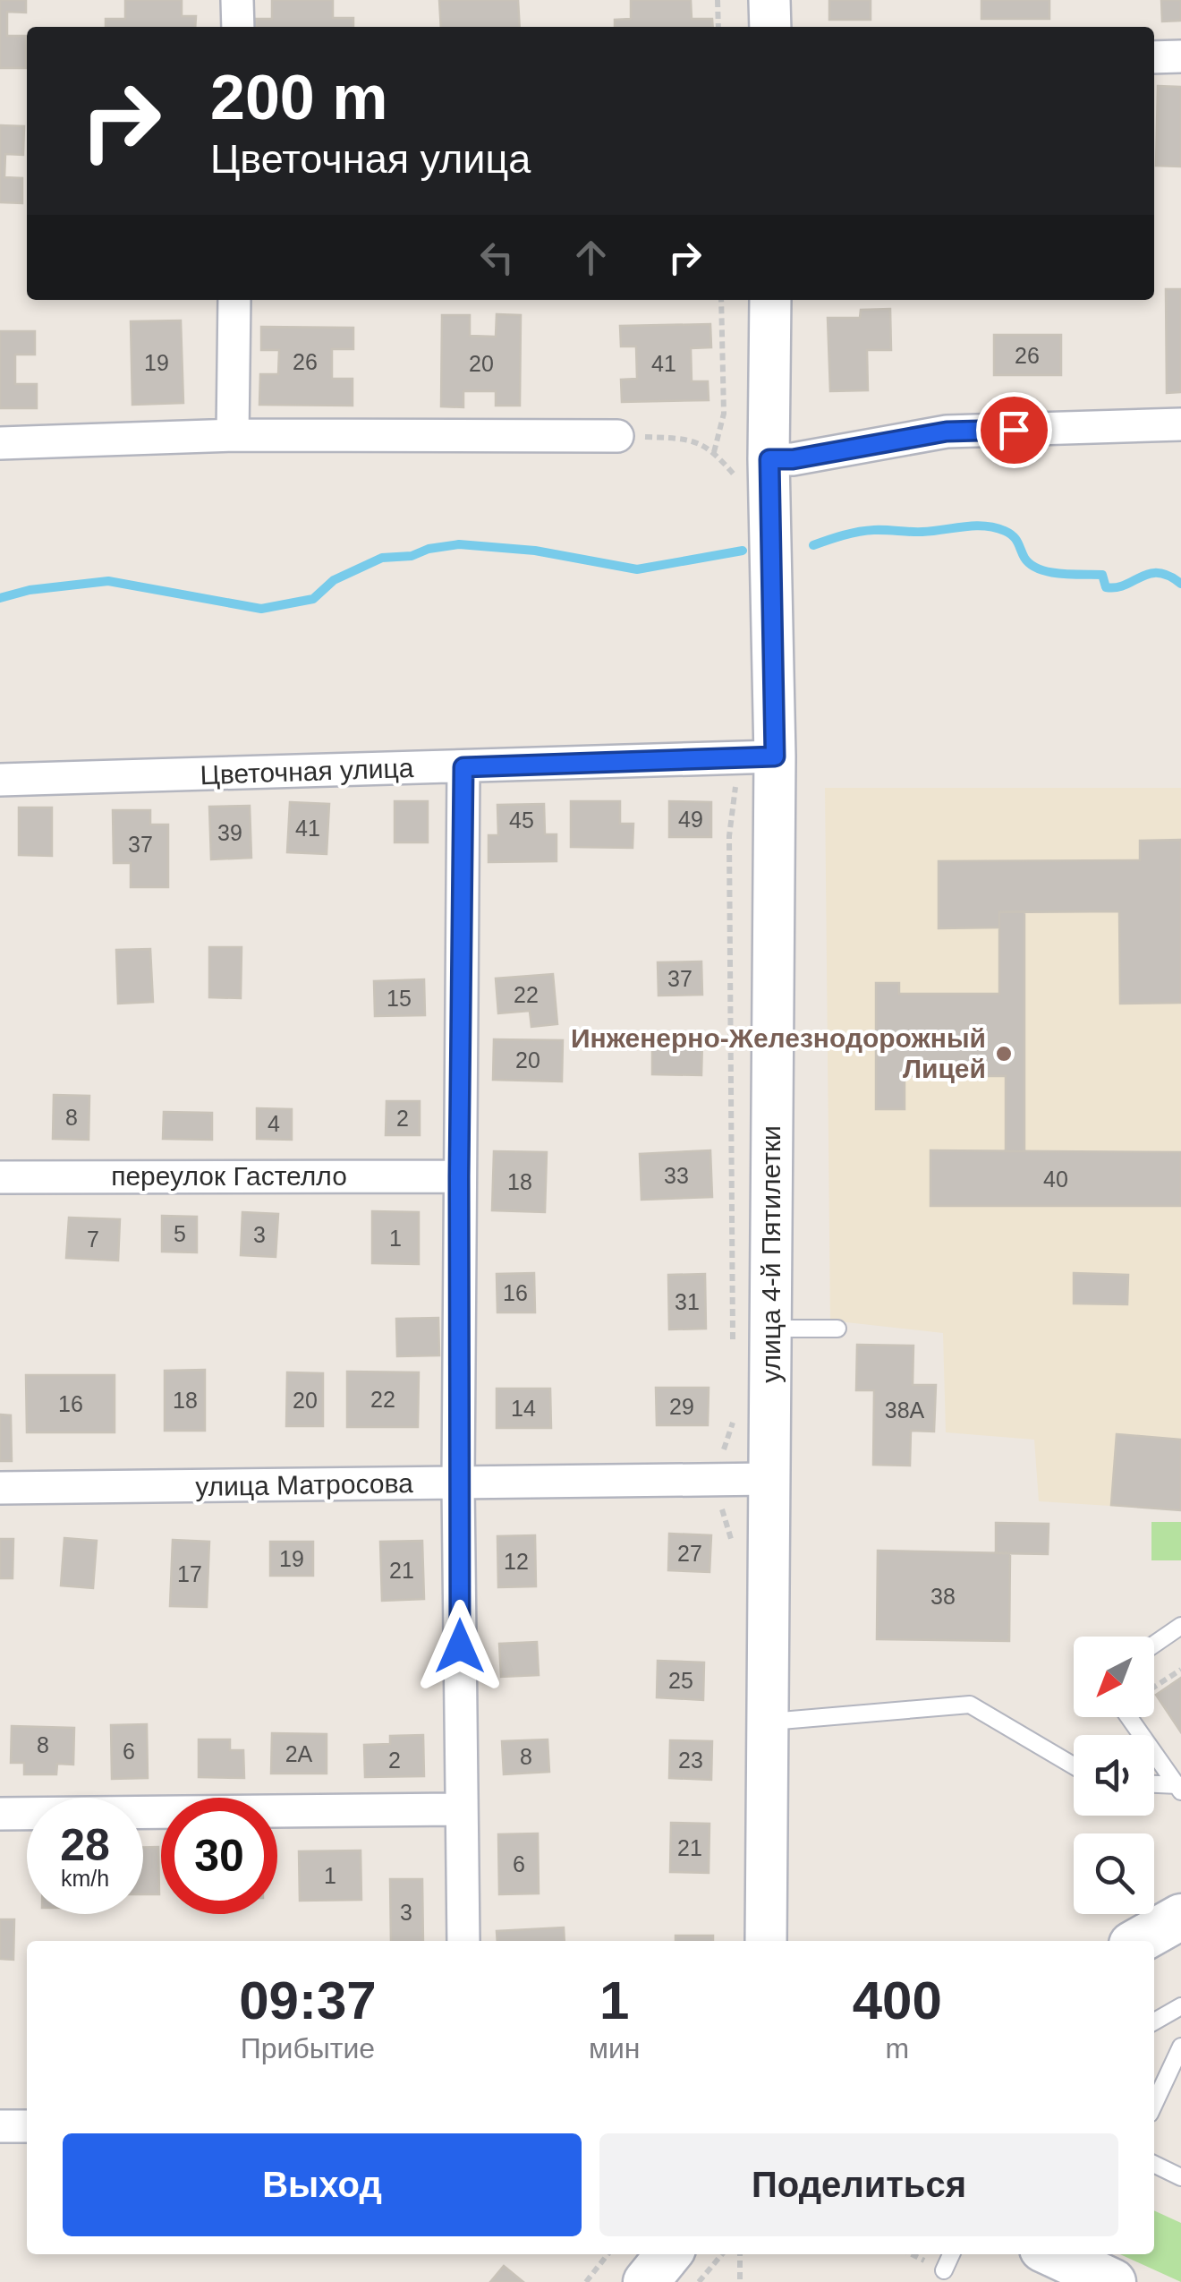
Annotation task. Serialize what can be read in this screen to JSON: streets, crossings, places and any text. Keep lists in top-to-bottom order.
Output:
{
  "streets": {
    "street": [
      "Цветочная улица",
      "переулок Гастелло",
      "улица 4-й Пятилетки",
      "улица Матросова"
    ]
  },
  "crossings": [
    ["Цветочная улица", "улица 4-й Пятилетки"],
    ["улица 4-й Пятилетки", "улица Матросова"]
  ],
  "places": ["Инженерно-Железнодорожный Лицей"],
  "house_numbers": [
    "26",
    "26",
    "19",
    "20",
    "41",
    "49",
    "45",
    "41",
    "39",
    "37",
    "37",
    "22",
    "15",
    "20",
    "8",
    "2",
    "4",
    "33",
    "40",
    "18",
    "5",
    "3",
    "1",
    "7",
    "16",
    "31",
    "22",
    "18",
    "20",
    "16",
    "29",
    "14",
    "38А",
    "27",
    "19",
    "12",
    "21",
    "17",
    "38",
    "25",
    "8",
    "6",
    "2А",
    "8",
    "2",
    "23",
    "21",
    "6",
    "1",
    "3"
  ],
  "north": "bottom left",
  "page": {
    "turn": ["200 m", "Цветочная улица"],
    "speed": "28 km/h",
    "limit": "30",
    "eta": [
      "09:37",
      "Прибытие",
      "1",
      "мин",
      "400",
      "m"
    ],
    "buttons": ["Выход", "Поделиться"]
  }
}
